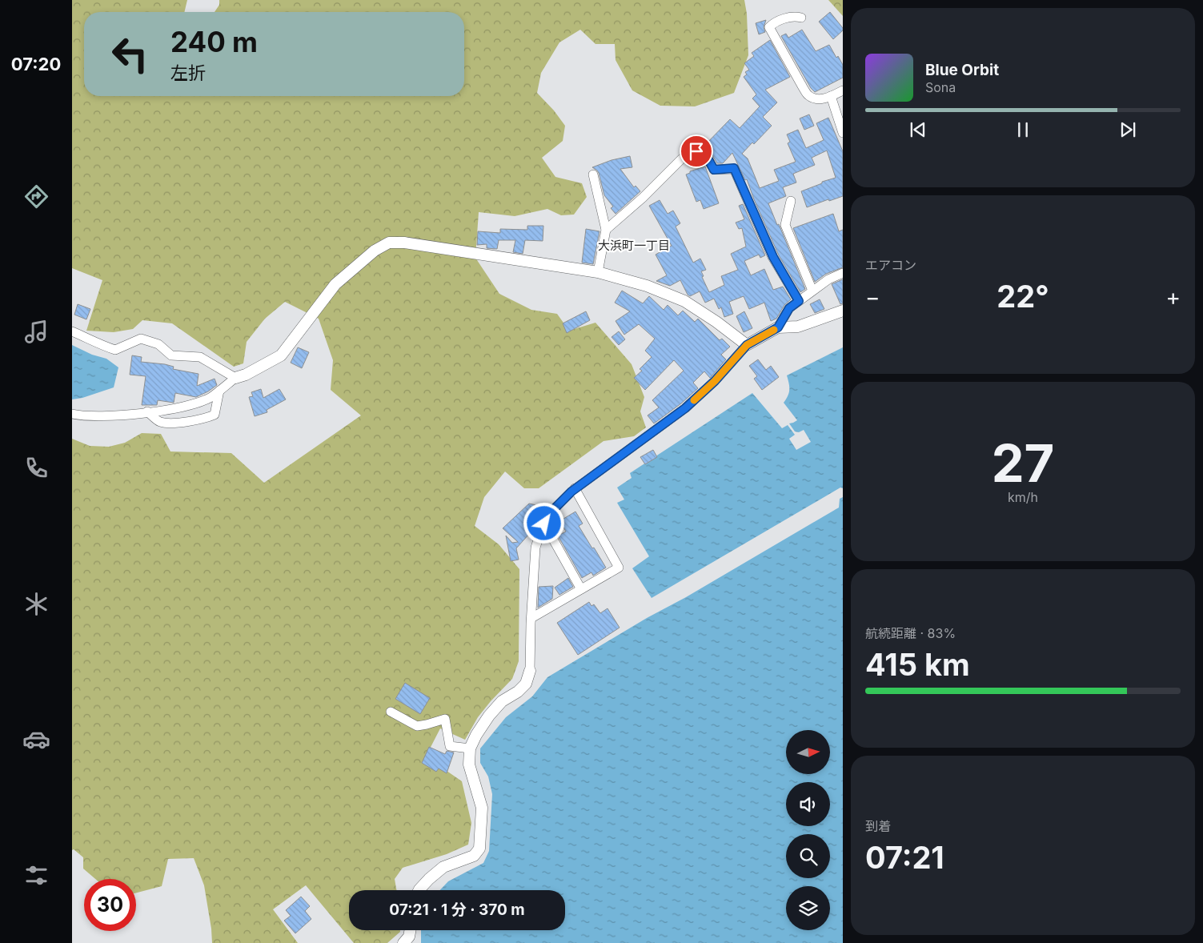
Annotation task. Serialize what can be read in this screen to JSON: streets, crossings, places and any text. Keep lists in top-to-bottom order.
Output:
{
  "districts": ["大浜町一丁目"],
  "north": "right",
  "page": {
    "tabs": "07:20",
    "turn": ["240 m", "左折"],
    "song": ["Blue Orbit", "Sona"],
    "tile": [
      "エアコン",
      ["27", "km/h"],
      ["航続距離 · 83%", "415 km"],
      ["到着", "07:21"]
    ],
    "heat": ["−", "22°", "+"],
    "limit": "30",
    "trip": "07:21 · 1 分 · 370 m"
  }
}
